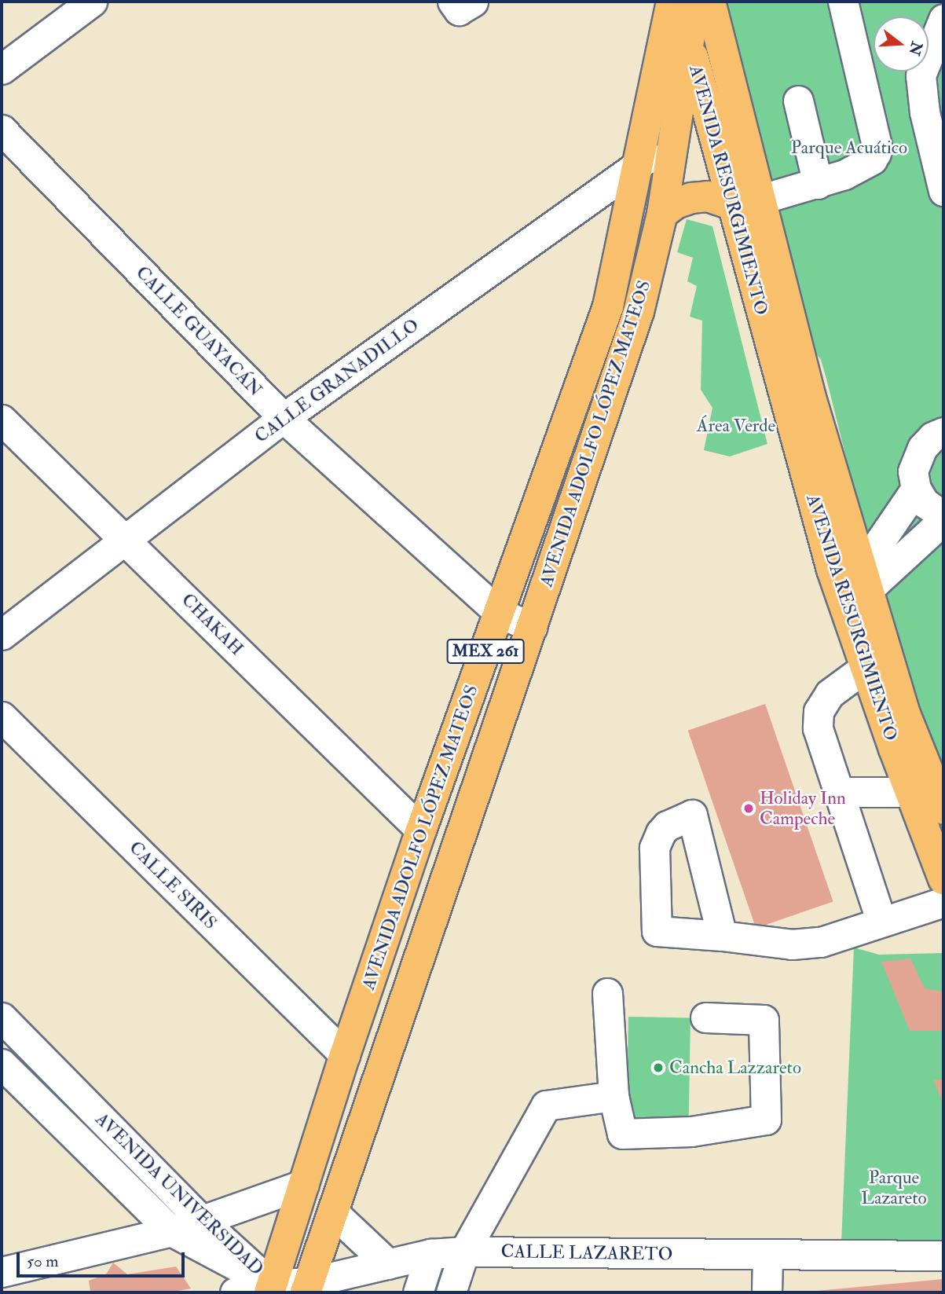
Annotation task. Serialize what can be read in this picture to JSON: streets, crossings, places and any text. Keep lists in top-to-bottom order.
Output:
{
  "streets": {
    "main road": ["AVENIDA RESURGIMIENTO", "AVENIDA ADOLFO LÓPEZ MATEOS", "MEX 261"],
    "street": [
      "CALLE GUAYACÁN",
      "CALLE GRANADILLO",
      "CHAKAH",
      "CALLE SIRIS",
      "AVENIDA UNIVERSIDAD",
      "CALLE LAZARETO"
    ]
  },
  "crossings": [
    ["AVENIDA RESURGIMIENTO", "AVENIDA ADOLFO LÓPEZ MATEOS"],
    ["CALLE GUAYACÁN", "CALLE GRANADILLO"],
    ["CALLE GUAYACÁN", "AVENIDA ADOLFO LÓPEZ MATEOS"],
    ["CALLE GRANADILLO", "AVENIDA ADOLFO LÓPEZ MATEOS"],
    ["CALLE GRANADILLO", "CHAKAH"],
    ["AVENIDA ADOLFO LÓPEZ MATEOS", "CHAKAH"],
    ["AVENIDA ADOLFO LÓPEZ MATEOS", "CALLE SIRIS"],
    ["AVENIDA ADOLFO LÓPEZ MATEOS", "AVENIDA UNIVERSIDAD"],
    ["AVENIDA ADOLFO LÓPEZ MATEOS", "CALLE LAZARETO"],
    ["AVENIDA UNIVERSIDAD", "CALLE LAZARETO"]
  ],
  "parks": ["Parque Acuático", "Área Verde", "Parque Lazareto"],
  "places": ["Holiday Inn Campeche", "Cancha Lazzareto"],
  "scale_bar": "50 m",
  "north": "right"
}
